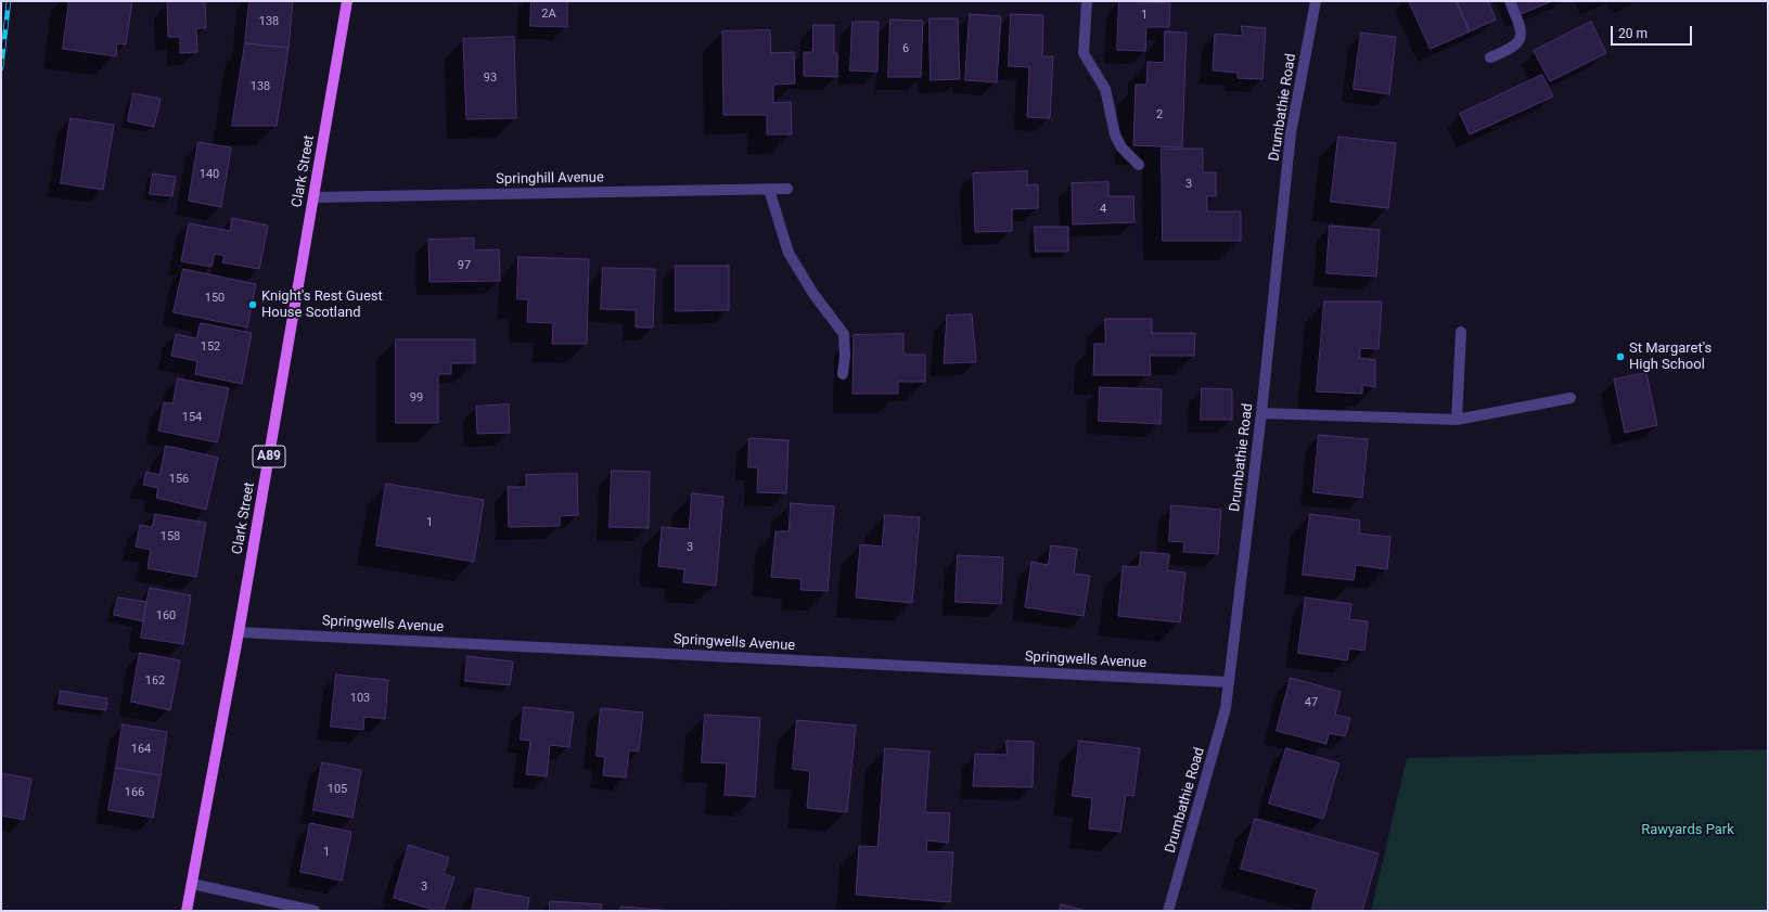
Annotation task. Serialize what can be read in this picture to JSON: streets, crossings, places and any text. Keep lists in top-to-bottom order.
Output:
{
  "streets": {
    "main road": ["Clark Street", "A89"],
    "street": ["Drumbathie Road", "Springhill Avenue", "Springwells Avenue"]
  },
  "crossings": [
    ["Drumbathie Road", "Springwells Avenue"],
    ["Clark Street", "Springhill Avenue"],
    ["Clark Street", "Springwells Avenue"]
  ],
  "parks": ["Rawyards Park"],
  "places": ["Knight's Rest Guest House Scotland", "St Margaret's High School"],
  "house_numbers": [
    "2A",
    "1",
    "138",
    "6",
    "93",
    "138",
    "2",
    "140",
    "3",
    "4",
    "97",
    "150",
    "152",
    "99",
    "154",
    "156",
    "1",
    "158",
    "3",
    "160",
    "162",
    "103",
    "47",
    "164",
    "105",
    "166",
    "1",
    "3"
  ],
  "scale_bar": "20 m"
}
